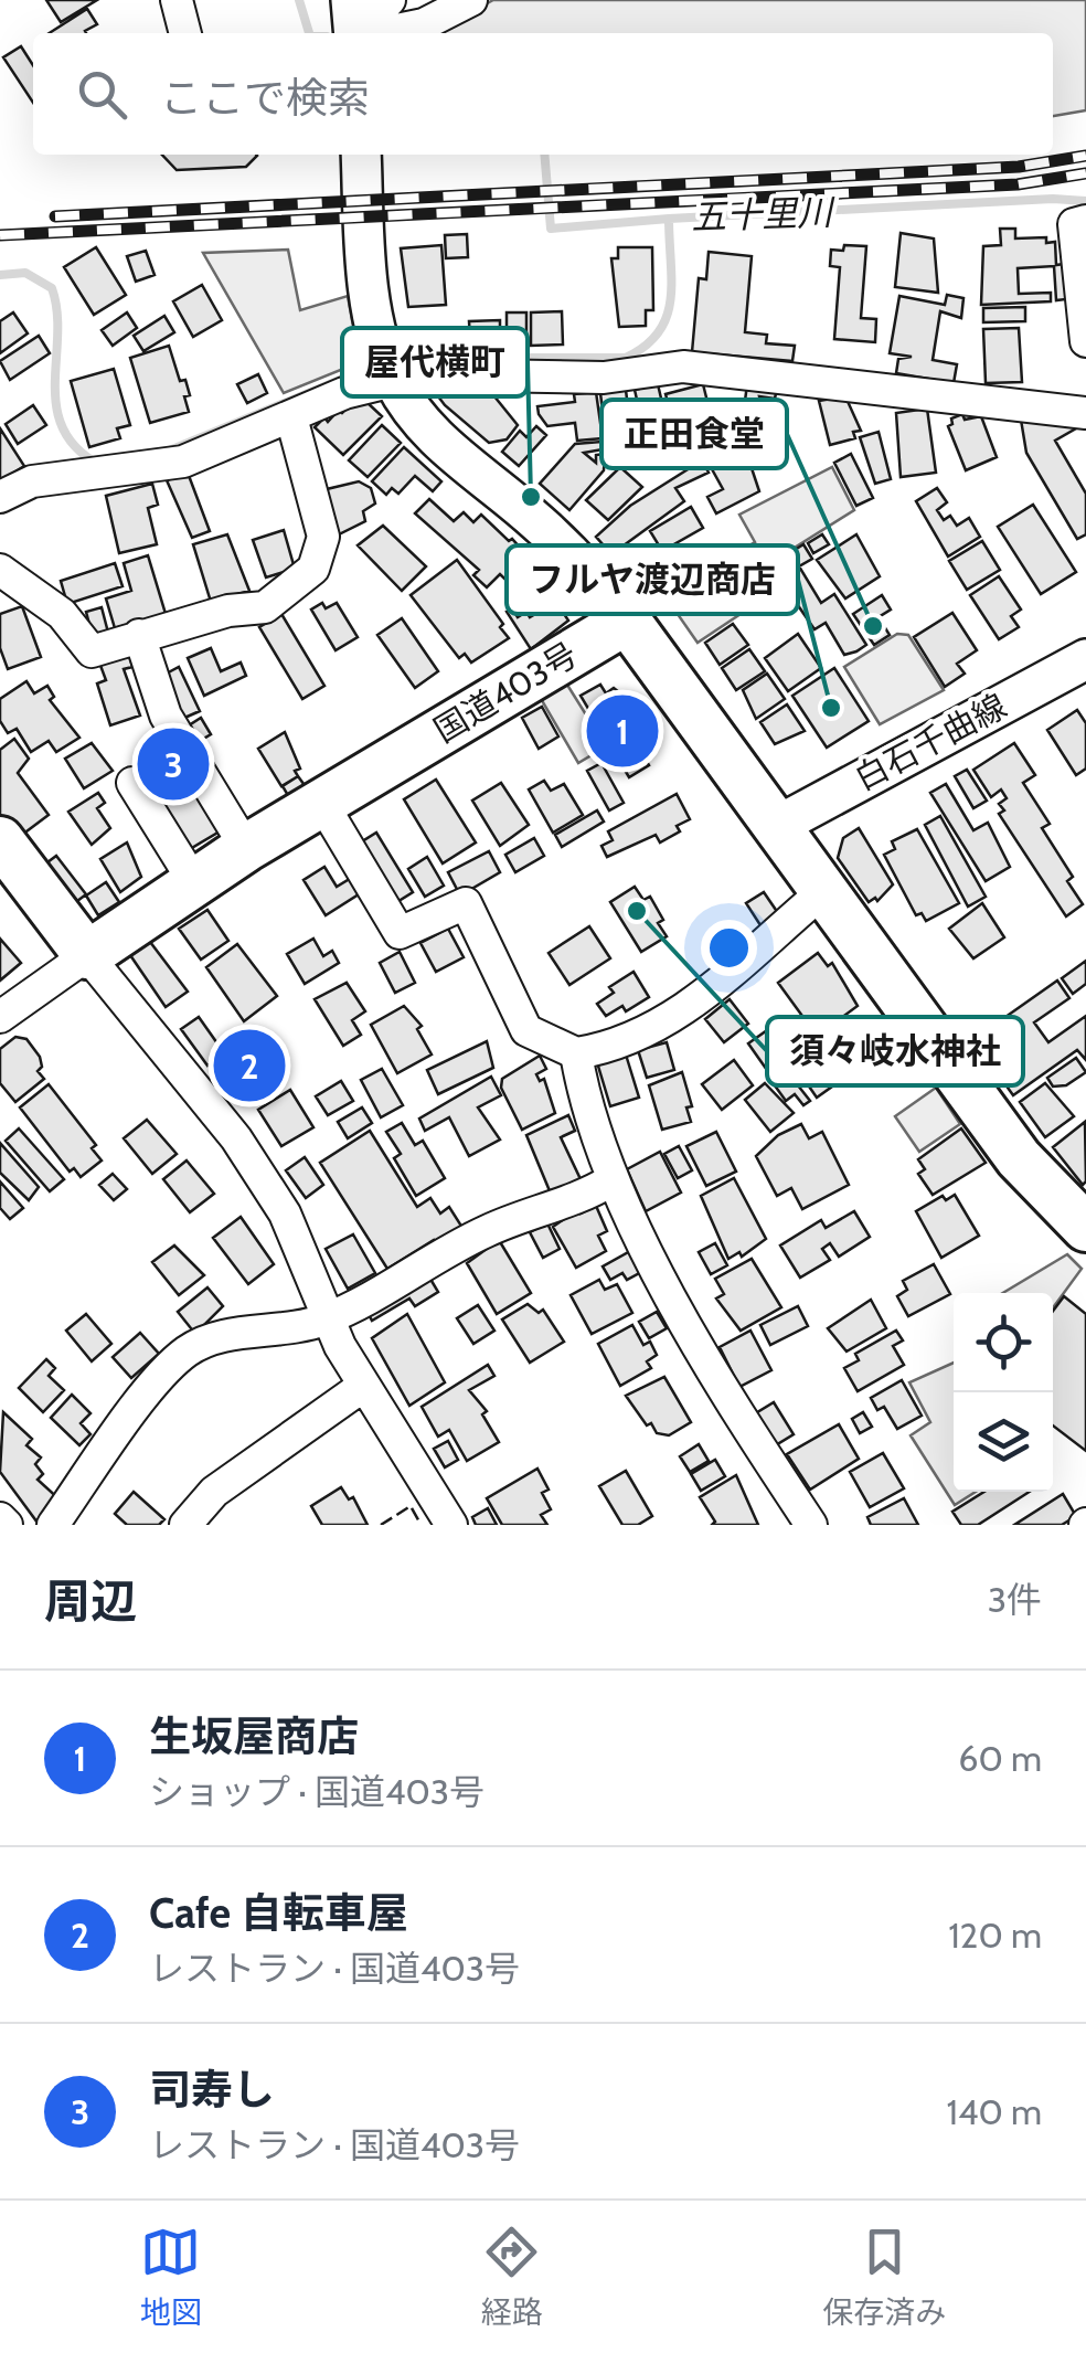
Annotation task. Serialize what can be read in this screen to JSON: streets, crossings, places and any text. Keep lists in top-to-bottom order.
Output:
{
  "streets": {
    "highway": ["国道403号"],
    "main road": ["白石千曲線"]
  },
  "water": ["五十里川"],
  "places": [
    "屋代横町",
    "正田食堂",
    "フルヤ渡辺商店",
    "須々岐水神社"
  ],
  "page": {
    "search": "ここで検索",
    "pins": ["1", "3", "2"],
    "heading": ["周辺", "3件"],
    "list": [
      {
        "mark": "1",
        "name": "生坂屋商店",
        "note": "ショップ · 国道403号",
        "value": "60 m"
      },
      {
        "mark": "2",
        "name": "Cafe 自転車屋",
        "note": "レストラン · 国道403号",
        "value": "120 m"
      },
      {
        "mark": "3",
        "name": "司寿し",
        "note": "レストラン · 国道403号",
        "value": "140 m"
      }
    ],
    "nav": ["地図", "経路", "保存済み"]
  }
}
